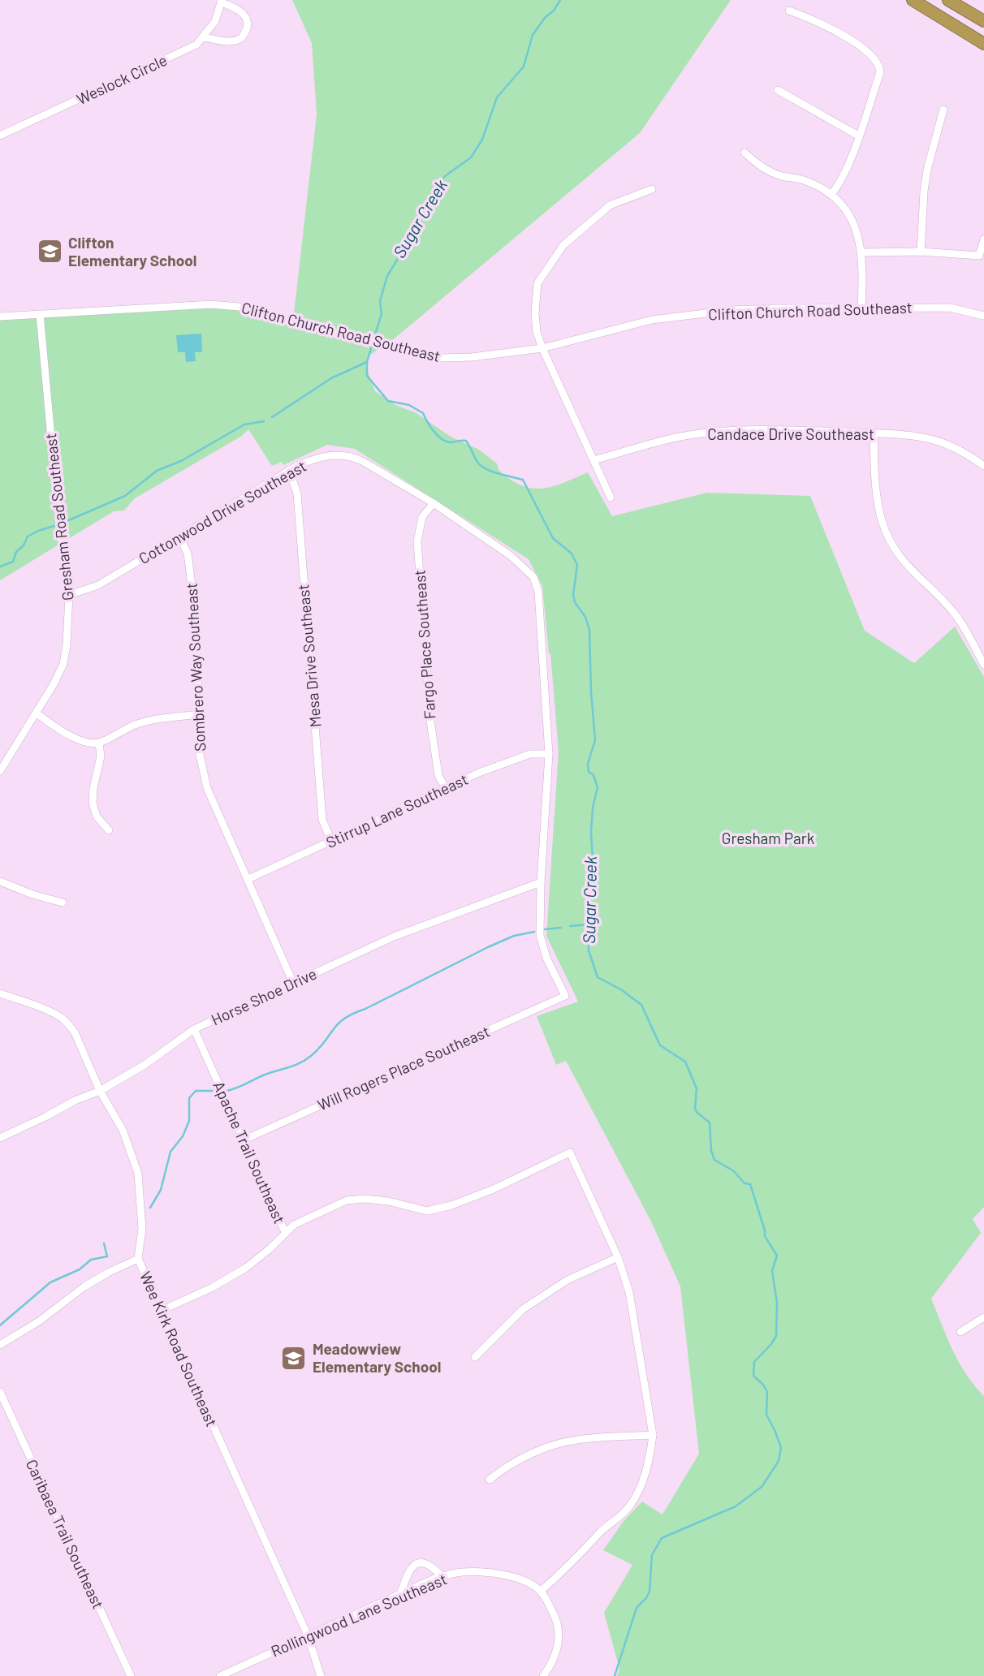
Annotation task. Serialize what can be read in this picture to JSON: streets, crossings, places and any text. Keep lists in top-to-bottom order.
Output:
{
  "streets": {
    "street": [
      "Weslock Circle",
      "Clifton Church Road Southeast",
      "Candace Drive Southeast",
      "Cottonwood Drive Southeast",
      "Gresham Road Southeast",
      "Fargo Place Southeast",
      "Mesa Drive Southeast",
      "Sombrero Way Southeast",
      "Stirrup Lane Southeast",
      "Horse Shoe Drive",
      "Will Rogers Place Southeast",
      "Apache Trail Southeast",
      "Wee Kirk Road Southeast",
      "Caribaea Trail Southeast",
      "Rollingwood Lane Southeast"
    ]
  },
  "crossings": [
    ["Clifton Church Road Southeast", "Gresham Road Southeast"],
    ["Cottonwood Drive Southeast", "Gresham Road Southeast"],
    ["Cottonwood Drive Southeast", "Fargo Place Southeast"],
    ["Cottonwood Drive Southeast", "Mesa Drive Southeast"],
    ["Cottonwood Drive Southeast", "Sombrero Way Southeast"],
    ["Cottonwood Drive Southeast", "Stirrup Lane Southeast"],
    ["Cottonwood Drive Southeast", "Horse Shoe Drive"],
    ["Cottonwood Drive Southeast", "Will Rogers Place Southeast"],
    ["Fargo Place Southeast", "Stirrup Lane Southeast"],
    ["Mesa Drive Southeast", "Stirrup Lane Southeast"],
    ["Sombrero Way Southeast", "Stirrup Lane Southeast"],
    ["Sombrero Way Southeast", "Horse Shoe Drive"],
    ["Horse Shoe Drive", "Apache Trail Southeast"],
    ["Horse Shoe Drive", "Wee Kirk Road Southeast"],
    ["Will Rogers Place Southeast", "Apache Trail Southeast"],
    ["Apache Trail Southeast", "Wee Kirk Road Southeast"],
    ["Wee Kirk Road Southeast", "Rollingwood Lane Southeast"]
  ],
  "water": ["Sugar Creek"],
  "parks": ["Gresham Park"],
  "places": {
    "school or university": ["Clifton Elementary School", "Meadowview Elementary School"]
  }
}
